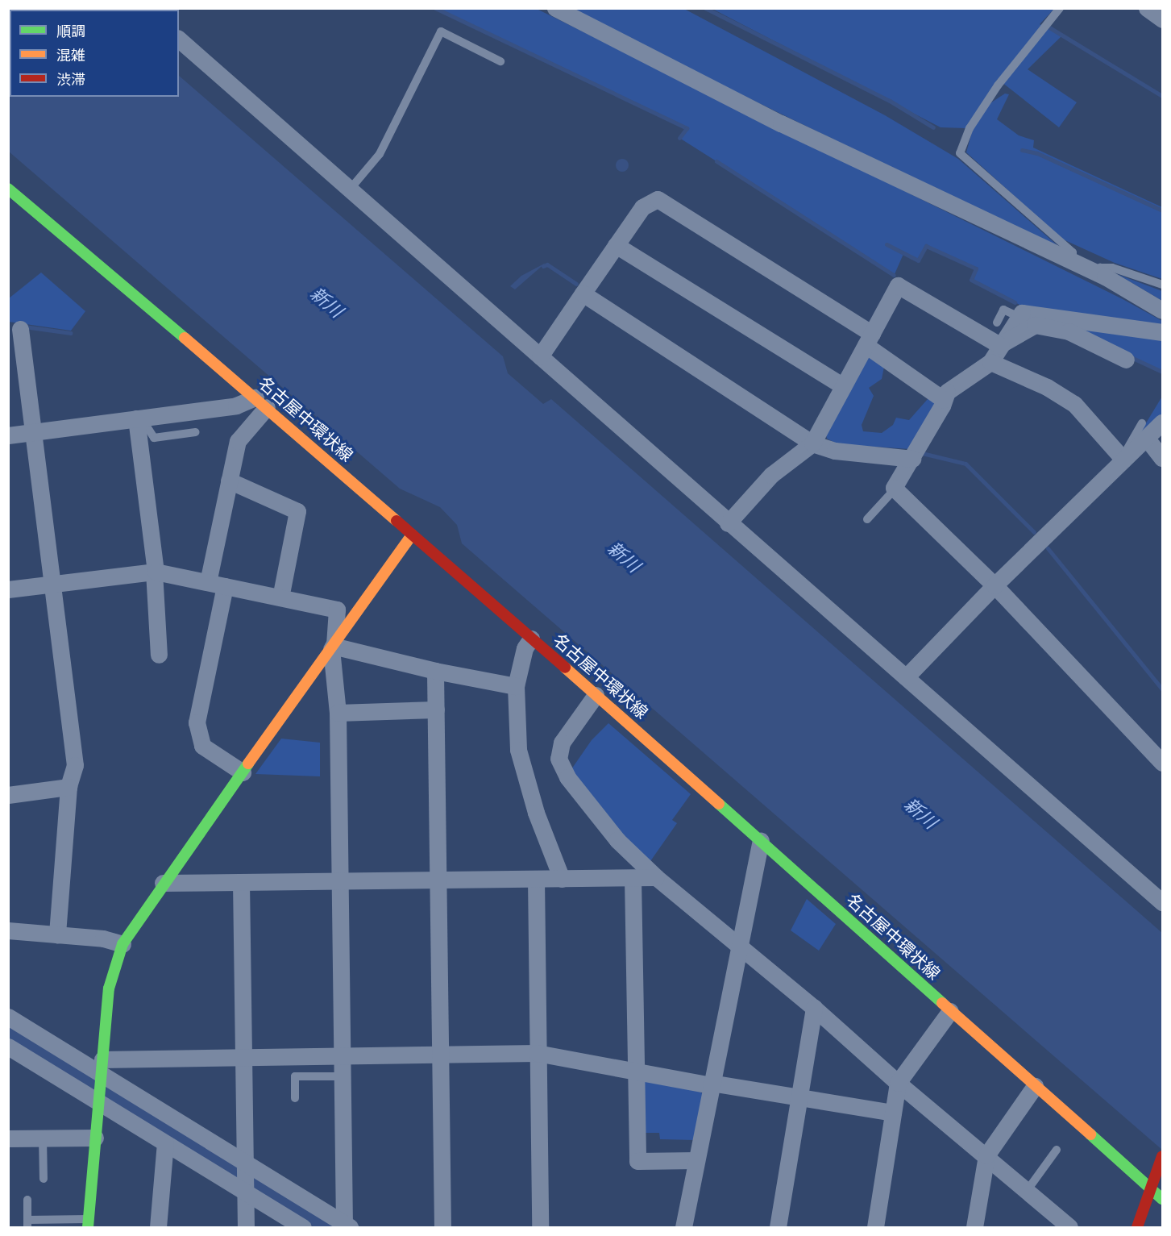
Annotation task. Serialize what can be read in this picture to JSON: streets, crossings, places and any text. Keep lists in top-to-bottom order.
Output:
{
  "streets": {
    "main road": ["名古屋中環状線"]
  },
  "water": ["新川"],
  "legend": ["順調", "混雑", "渋滞"]
}
